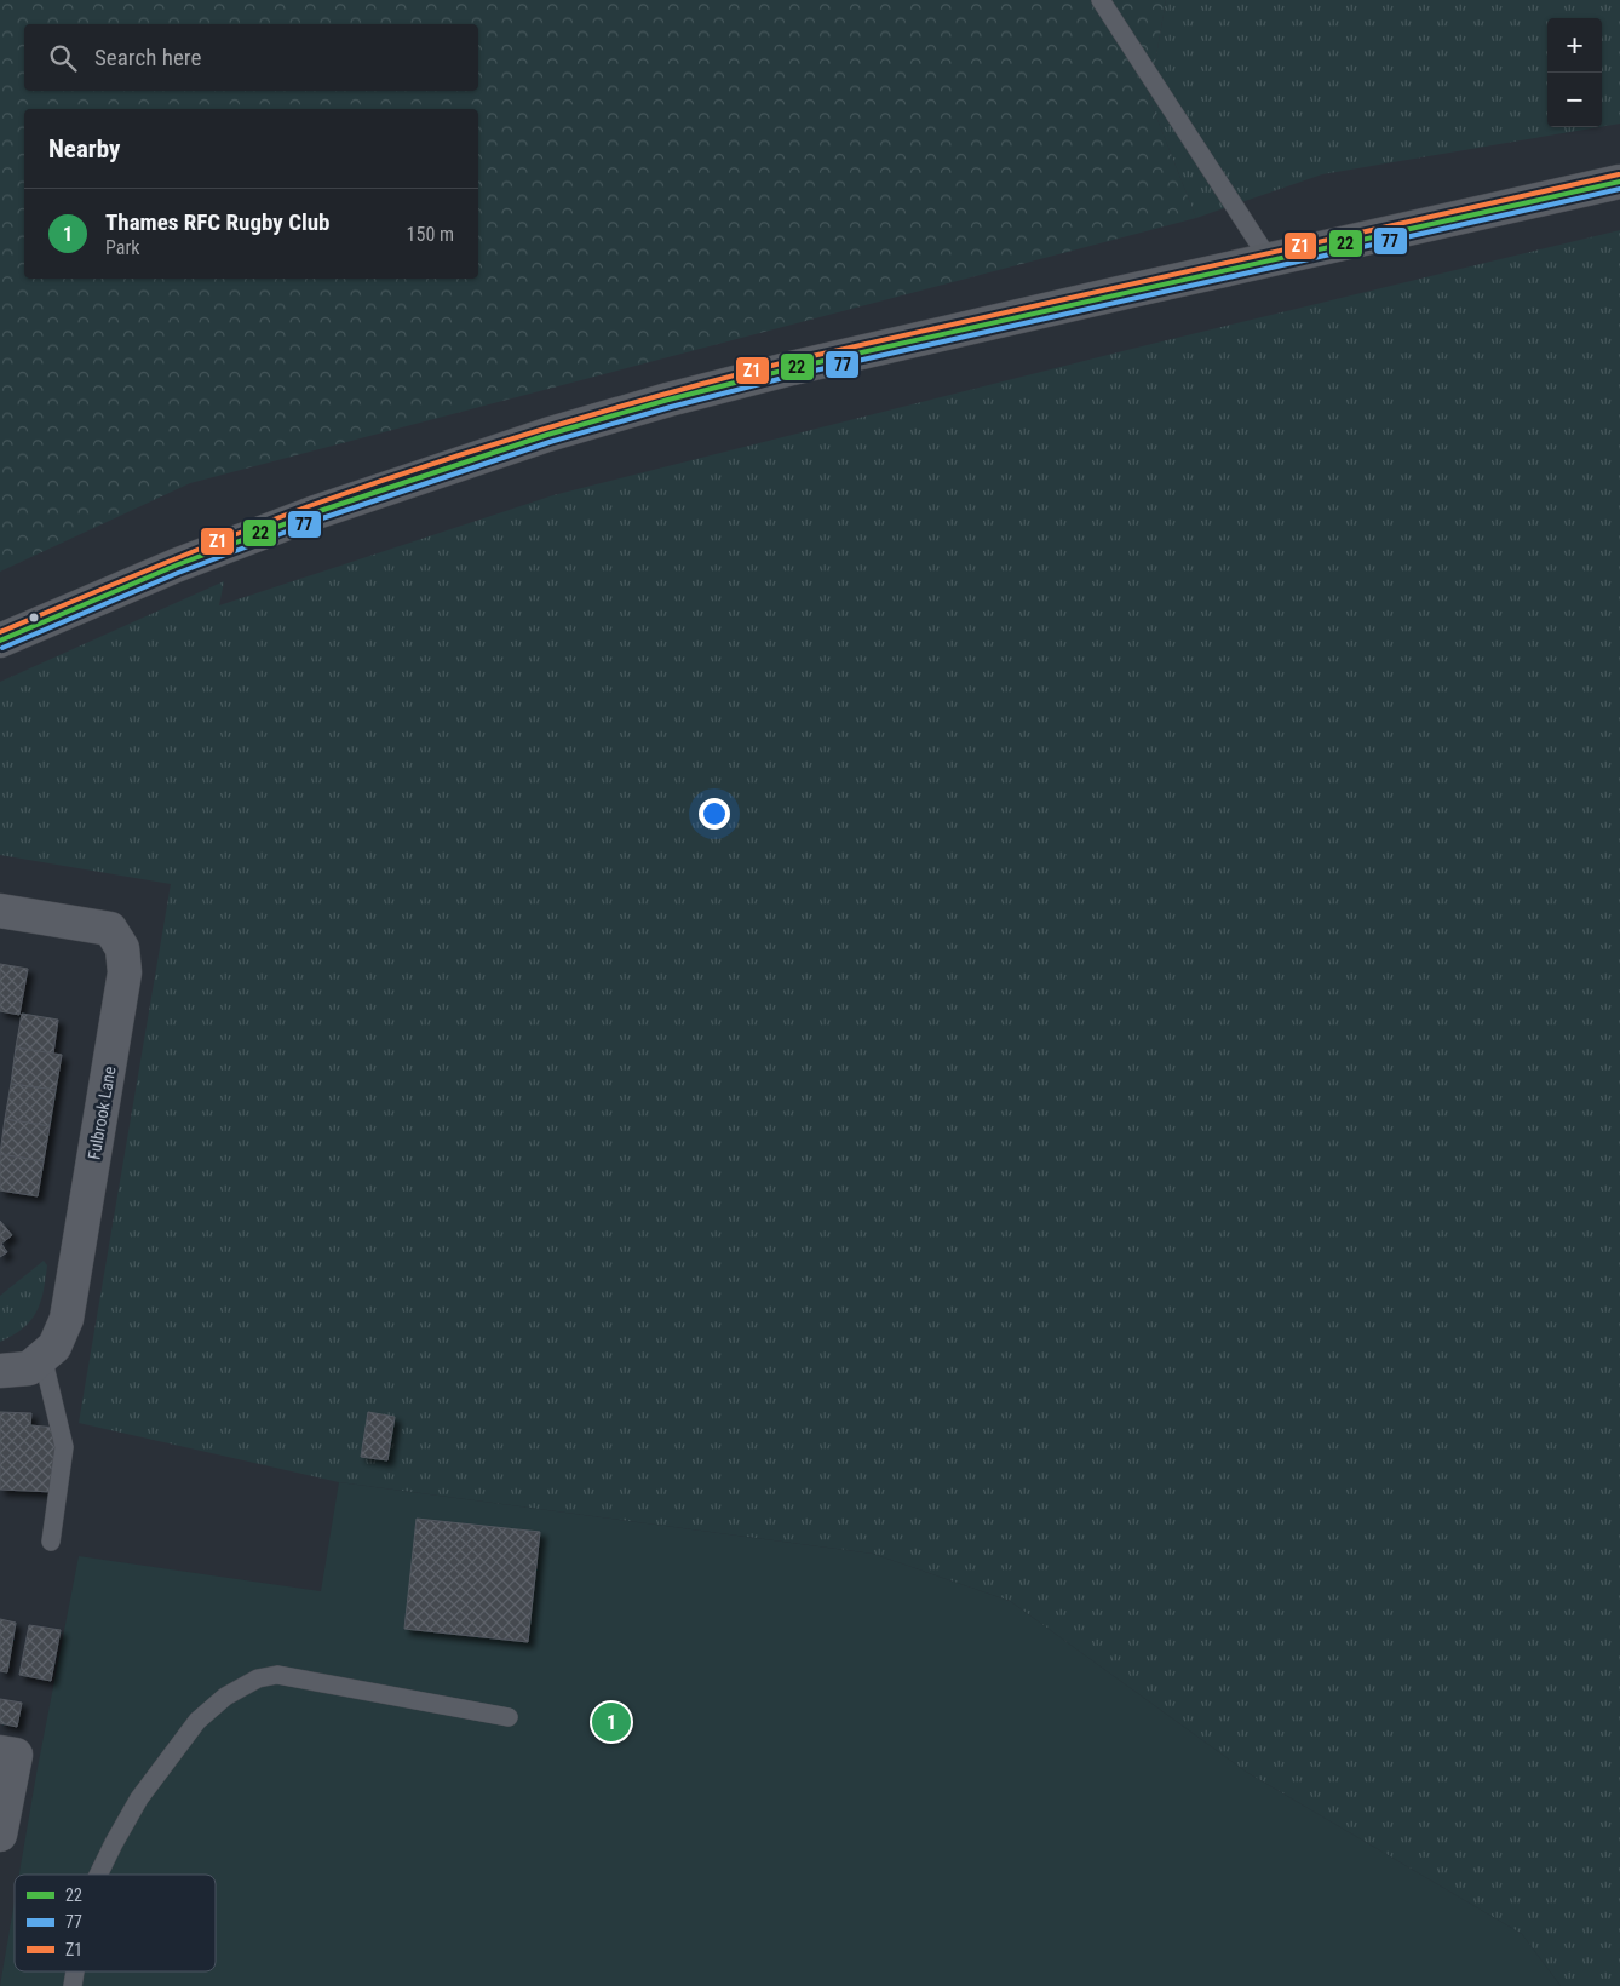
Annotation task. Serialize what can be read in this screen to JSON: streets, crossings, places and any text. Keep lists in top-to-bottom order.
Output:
{
  "streets": {
    "street": ["Fulbrook Lane"]
  },
  "lines": ["transit line Z1", "transit line 22", "transit line 77"],
  "legend": ["22", "77", "Z1"],
  "page": {
    "map_buttons": ["+", "−"],
    "search": "Search here",
    "heading": "Nearby",
    "list": [
      {
        "mark": "1",
        "name": "Thames RFC Rugby Club",
        "note": "Park",
        "value": "150 m"
      }
    ],
    "pins": "1"
  }
}
